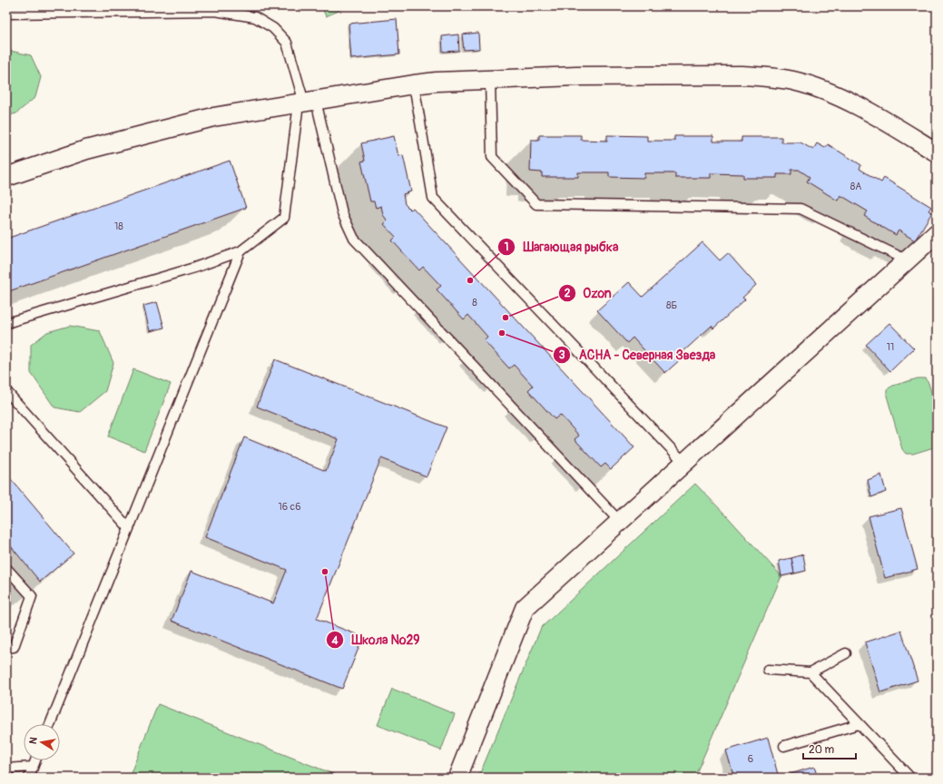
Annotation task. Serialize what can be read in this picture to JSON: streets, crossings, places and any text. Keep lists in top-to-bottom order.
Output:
{
  "places": [
    "Шагающая рыбка",
    "Ozon",
    "АСНА - Северная Звезда",
    "Школа №29"
  ],
  "house_numbers": [
    "8А",
    "18",
    "8",
    "8Б",
    "11",
    "16 с6",
    "6"
  ],
  "scale_bar": "20 m",
  "north": "left"
}
